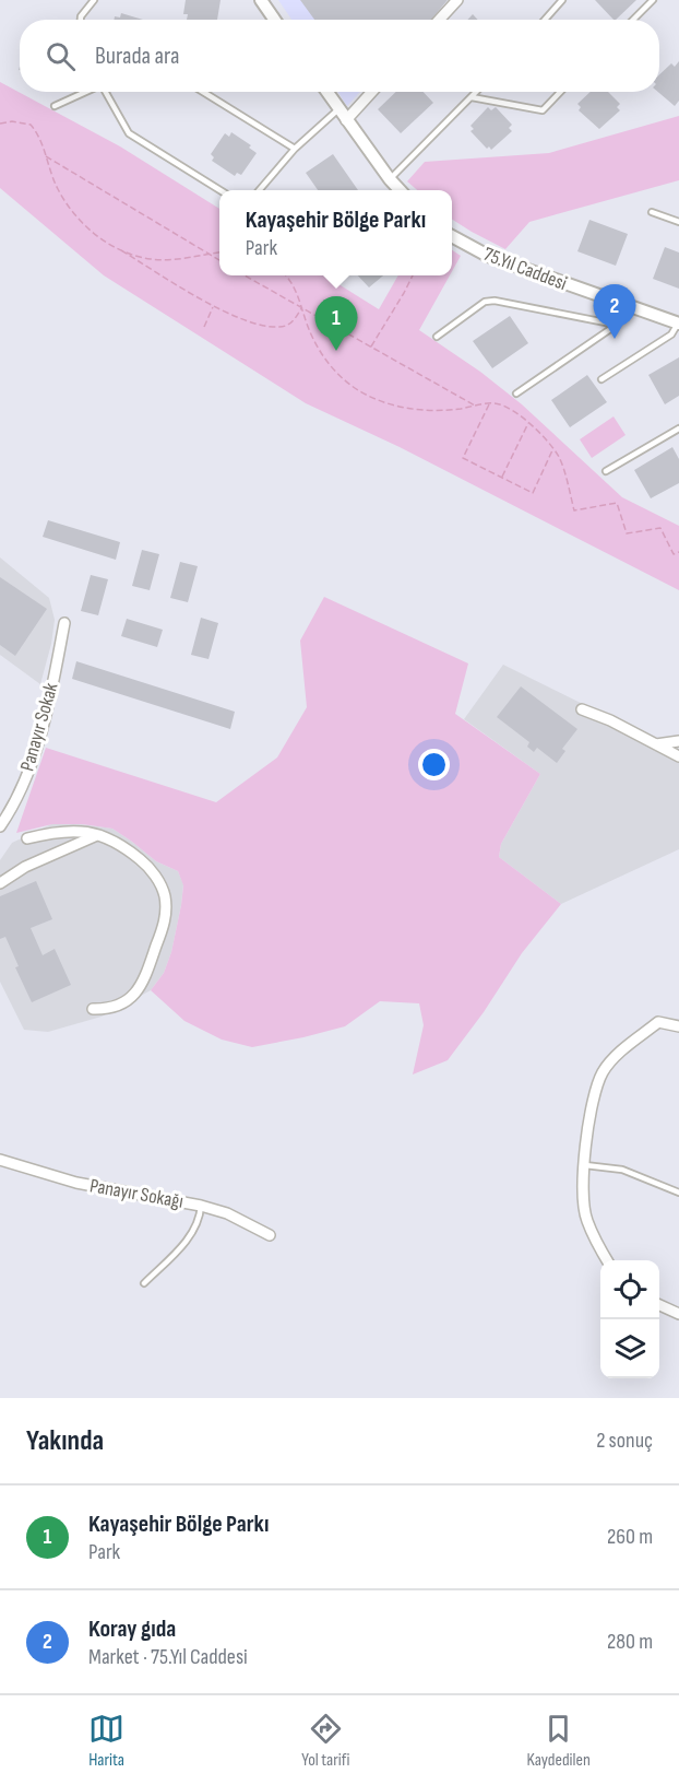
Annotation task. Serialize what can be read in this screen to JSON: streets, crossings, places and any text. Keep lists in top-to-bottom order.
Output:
{
  "streets": {
    "street": ["75.Yıl Caddesi", "Panayır Sokak", "Panayır Sokağı"]
  },
  "page": {
    "search": "Burada ara",
    "popup": ["Kayaşehir Bölge Parkı", "Park"],
    "pins": ["2", "1"],
    "heading": ["Yakında", "2 sonuç"],
    "list": [
      {
        "mark": "1",
        "name": "Kayaşehir Bölge Parkı",
        "note": "Park",
        "value": "260 m"
      },
      {
        "mark": "2",
        "name": "Koray gıda",
        "note": "Market · 75.Yıl Caddesi",
        "value": "280 m"
      }
    ],
    "nav": ["Harita", "Yol tarifi", "Kaydedilen"]
  }
}
